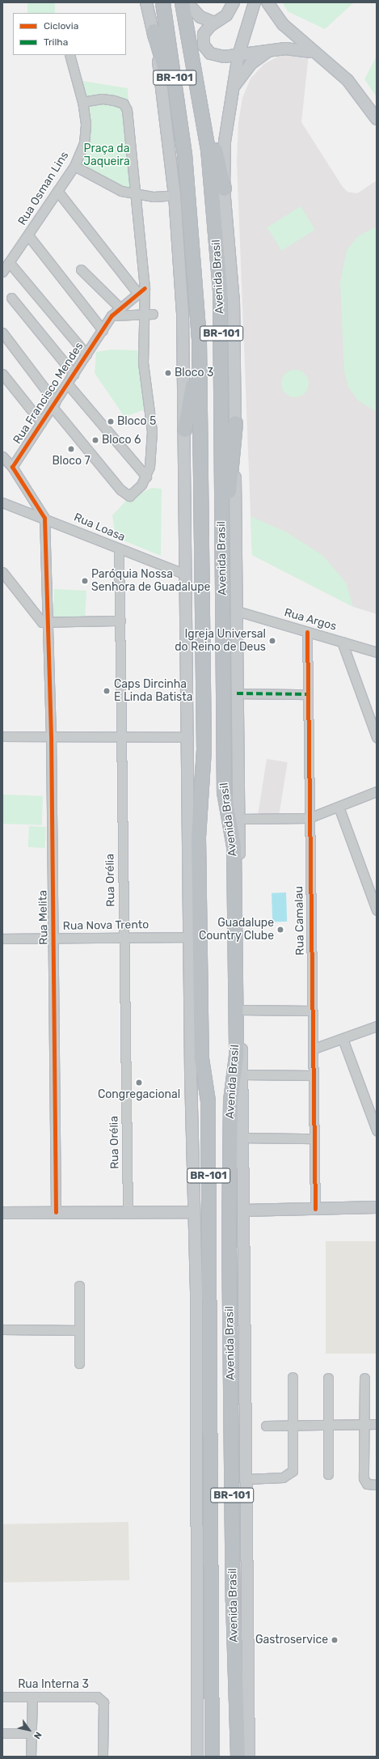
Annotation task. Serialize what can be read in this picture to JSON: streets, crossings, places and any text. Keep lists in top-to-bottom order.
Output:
{
  "streets": {
    "highway": ["BR-101", "Avenida Brasil"],
    "street": [
      "Rua Osman Lins",
      "Rua Francisco Mendes",
      "Rua Loasa",
      "Rua Argos",
      "Rua Orélia",
      "Rua Melita",
      "Rua Camalau",
      "Rua Nova Trento",
      "Rua Interna 3"
    ]
  },
  "crossings": [
    ["Avenida Brasil", "Rua Argos"],
    ["Rua Loasa", "Rua Orélia"],
    ["Rua Loasa", "Rua Melita"],
    ["Rua Argos", "Rua Camalau"],
    ["Rua Orélia", "Rua Nova Trento"],
    ["Rua Melita", "Rua Nova Trento"]
  ],
  "parks": ["Praça da Jaqueira"],
  "places": [
    "Bloco 3",
    "Bloco 5",
    "Bloco 6",
    "Bloco 7",
    "Paróquia Nossa Senhora de Guadalupe",
    "Igreja Universal do Reino de Deus",
    "Caps Dircinha E Linda Batista",
    "Guadalupe Country Clube",
    "Congregacional",
    "Gastroservice"
  ],
  "legend": ["Ciclovia", "Trilha"],
  "north": "bottom right"
}
